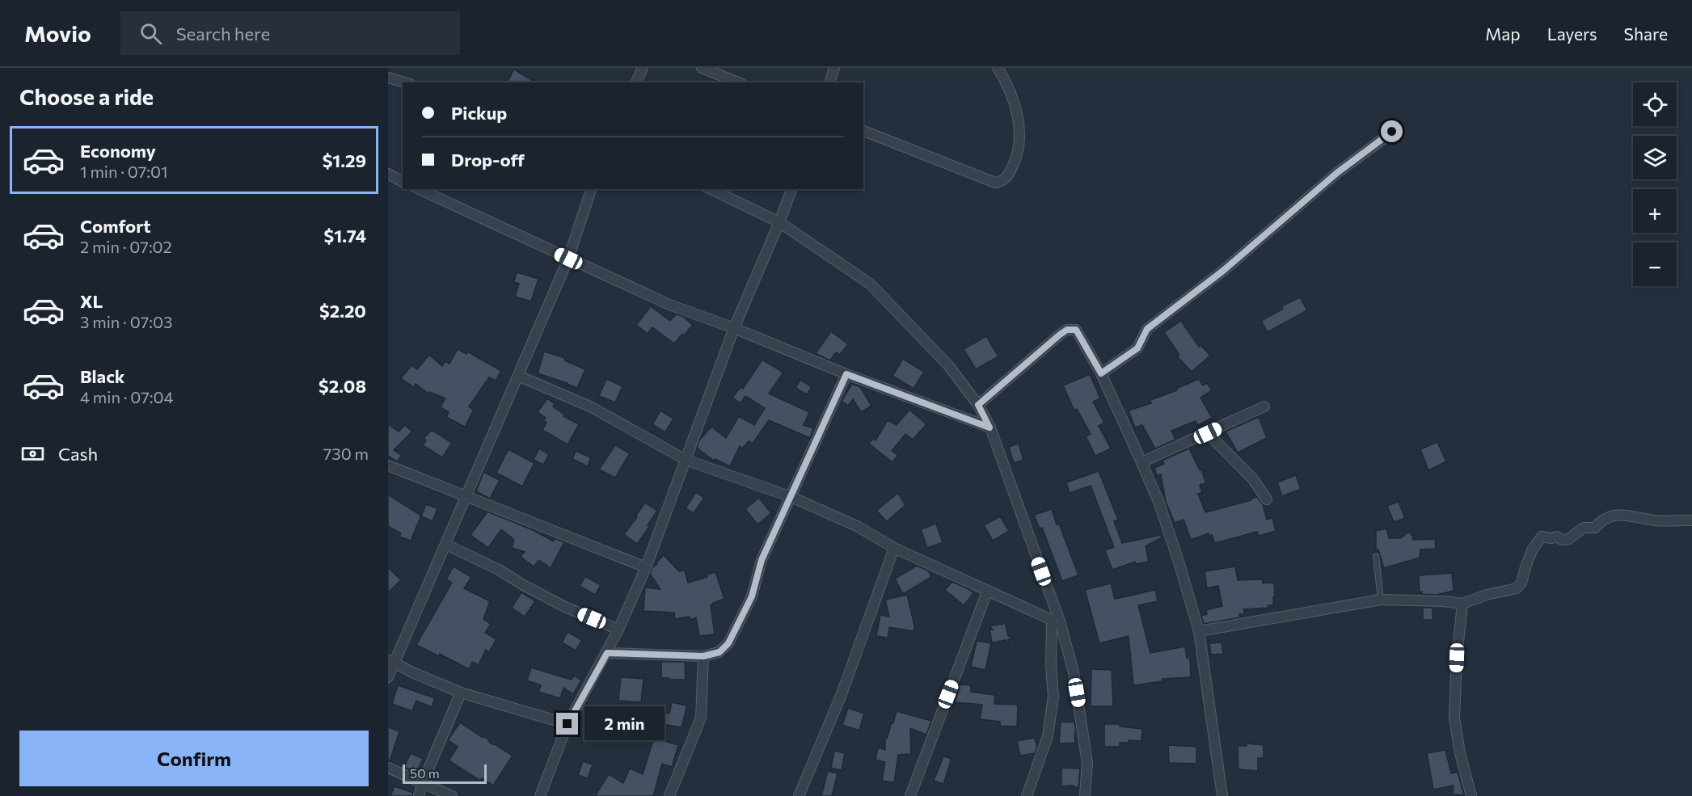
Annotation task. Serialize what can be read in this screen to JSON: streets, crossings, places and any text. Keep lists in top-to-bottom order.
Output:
{
  "scale_bar": "50 m",
  "page": {
    "header": "Movio",
    "search": "Search here",
    "nav": ["Map", "Layers", "Share"],
    "heading": "Choose a ride",
    "map_buttons": ["+", "−"],
    "banner": ["Pickup", "Drop-off"],
    "list": [
      {
        "name": "Economy",
        "note": "1 min · 07:01",
        "value": "$1.29"
      },
      {
        "name": "Comfort",
        "note": "2 min · 07:02",
        "value": "$1.74"
      },
      {
        "name": "XL",
        "note": "3 min · 07:03",
        "value": "$2.20"
      },
      {
        "name": "Black",
        "note": "4 min · 07:04",
        "value": "$2.08"
      }
    ],
    "pay": ["Cash", "730 m"],
    "bubble": "2 min",
    "buttons": "Confirm",
    "scale": "50 m"
  }
}
